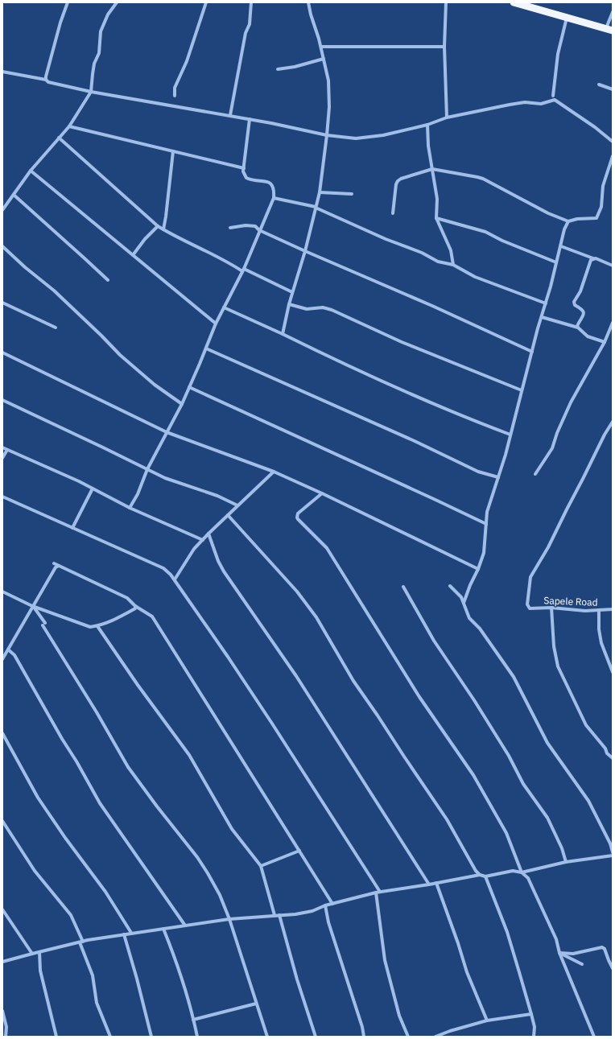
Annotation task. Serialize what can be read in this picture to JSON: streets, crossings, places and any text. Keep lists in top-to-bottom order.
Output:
{
  "streets": {
    "street": ["Sapele Road"]
  }
}
